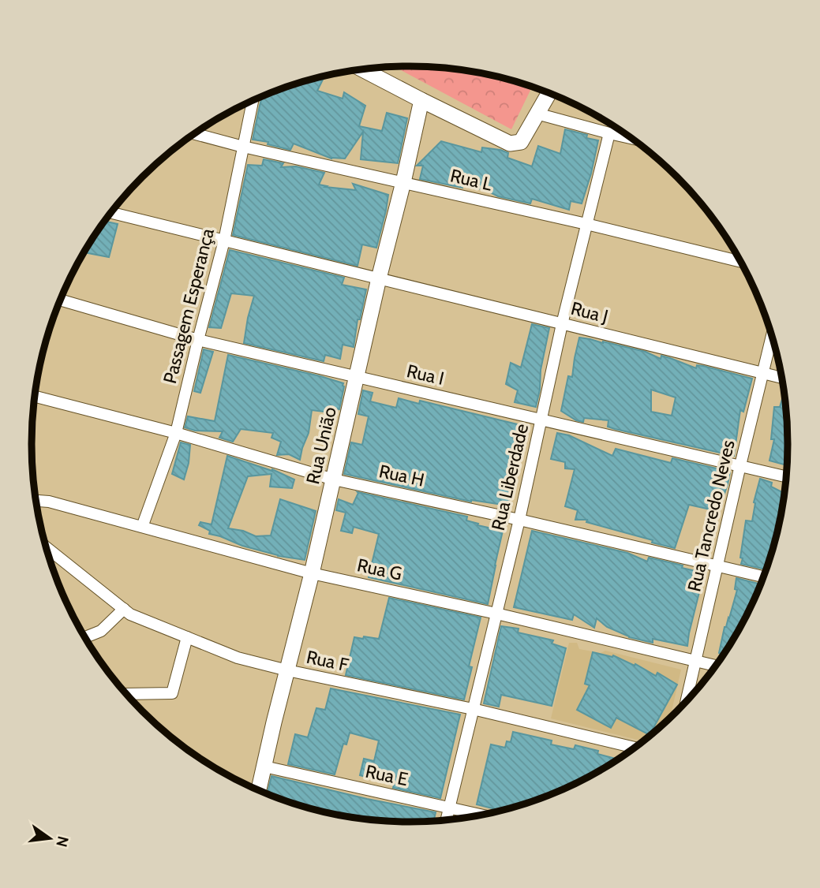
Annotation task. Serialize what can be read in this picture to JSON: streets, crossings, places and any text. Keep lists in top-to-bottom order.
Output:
{
  "streets": {
    "main road": ["Rua União"],
    "street": [
      "Rua L",
      "Passagem Esperança",
      "Rua J",
      "Rua I",
      "Rua H",
      "Rua Liberdade",
      "Rua Tancredo Neves",
      "Rua G",
      "Rua F",
      "Rua E"
    ]
  },
  "crossings": [
    ["Rua L", "Passagem Esperança"],
    ["Rua L", "Rua União"],
    ["Rua L", "Rua Liberdade"],
    ["Passagem Esperança", "Rua I"],
    ["Passagem Esperança", "Rua H"],
    ["Passagem Esperança", "Rua G"],
    ["Rua J", "Rua União"],
    ["Rua J", "Rua Liberdade"],
    ["Rua J", "Rua Tancredo Neves"],
    ["Rua I", "Rua União"],
    ["Rua I", "Rua Liberdade"],
    ["Rua I", "Rua Tancredo Neves"],
    ["Rua União", "Rua H"],
    ["Rua União", "Rua G"],
    ["Rua União", "Rua F"],
    ["Rua União", "Rua E"],
    ["Rua H", "Rua Liberdade"],
    ["Rua H", "Rua Tancredo Neves"],
    ["Rua Liberdade", "Rua G"],
    ["Rua Liberdade", "Rua F"],
    ["Rua Liberdade", "Rua E"],
    ["Rua Tancredo Neves", "Rua G"]
  ],
  "north": "right"
}
